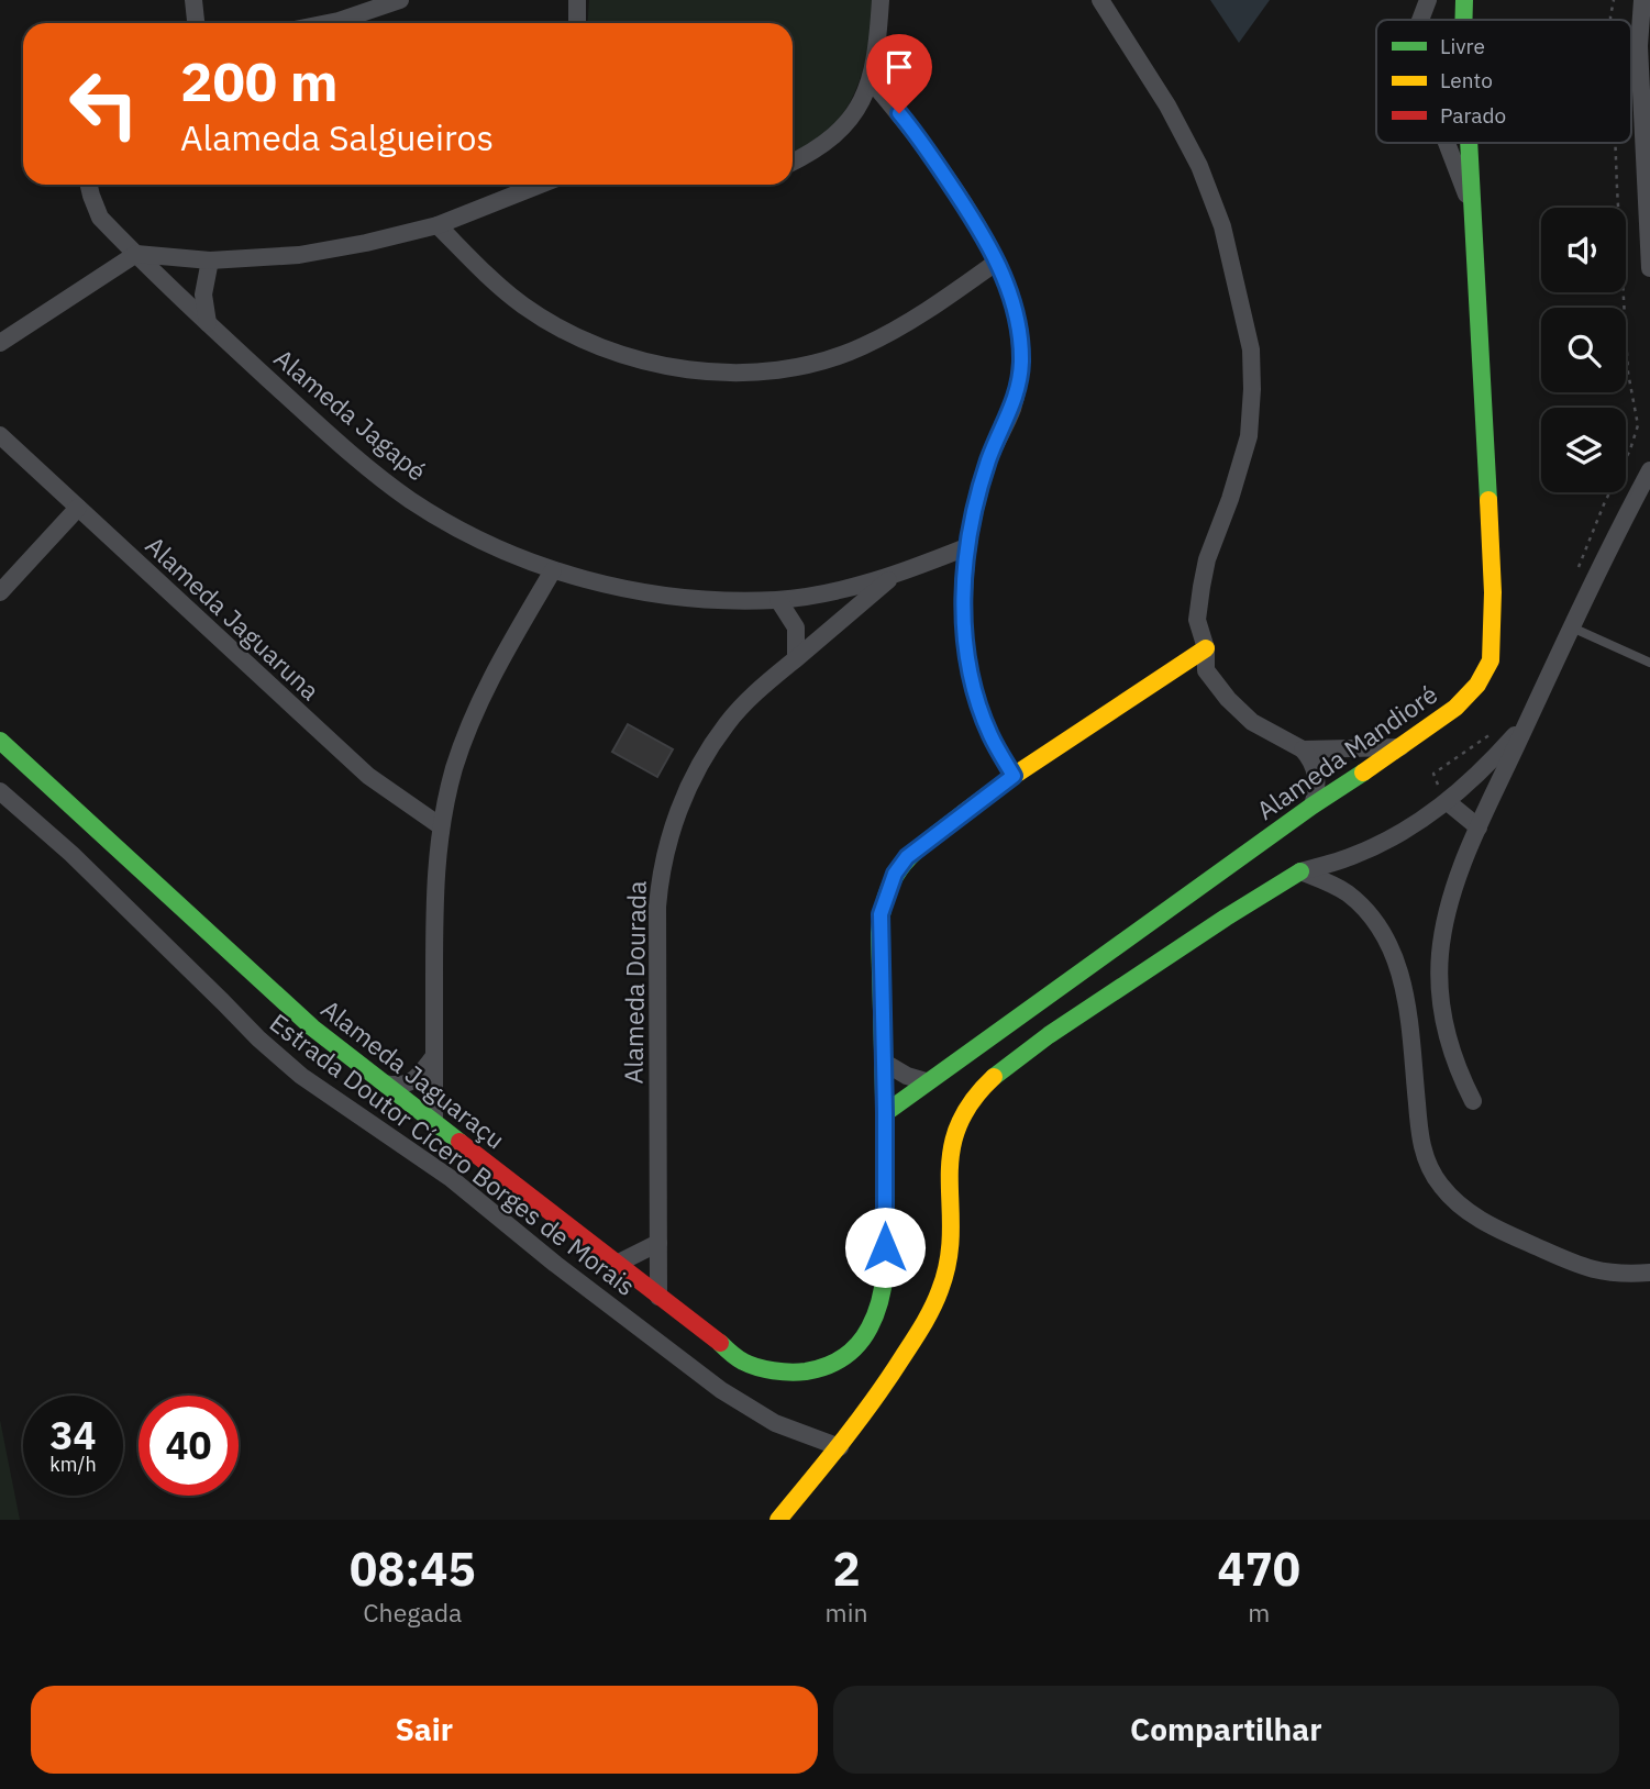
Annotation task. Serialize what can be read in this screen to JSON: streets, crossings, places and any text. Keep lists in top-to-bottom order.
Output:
{
  "streets": {
    "street": [
      "Alameda Jagapé",
      "Alameda Jaguaruna",
      "Alameda Mandioré",
      "Alameda Dourada",
      "Alameda Jaguaraçu",
      "Estrada Doutor Cícero Borges de Morais"
    ]
  },
  "crossings": [
    ["Alameda Jagapé", "Alameda Dourada"],
    ["Alameda Mandioré", "Alameda Jaguaraçu"],
    ["Alameda Dourada", "Alameda Jaguaraçu"]
  ],
  "legend": ["Livre", "Lento", "Parado"],
  "page": {
    "turn": ["200 m", "Alameda Salgueiros"],
    "speed": "34 km/h",
    "limit": "40",
    "eta": [
      "08:45",
      "Chegada",
      "2",
      "min",
      "470",
      "m"
    ],
    "buttons": ["Sair", "Compartilhar"]
  }
}
